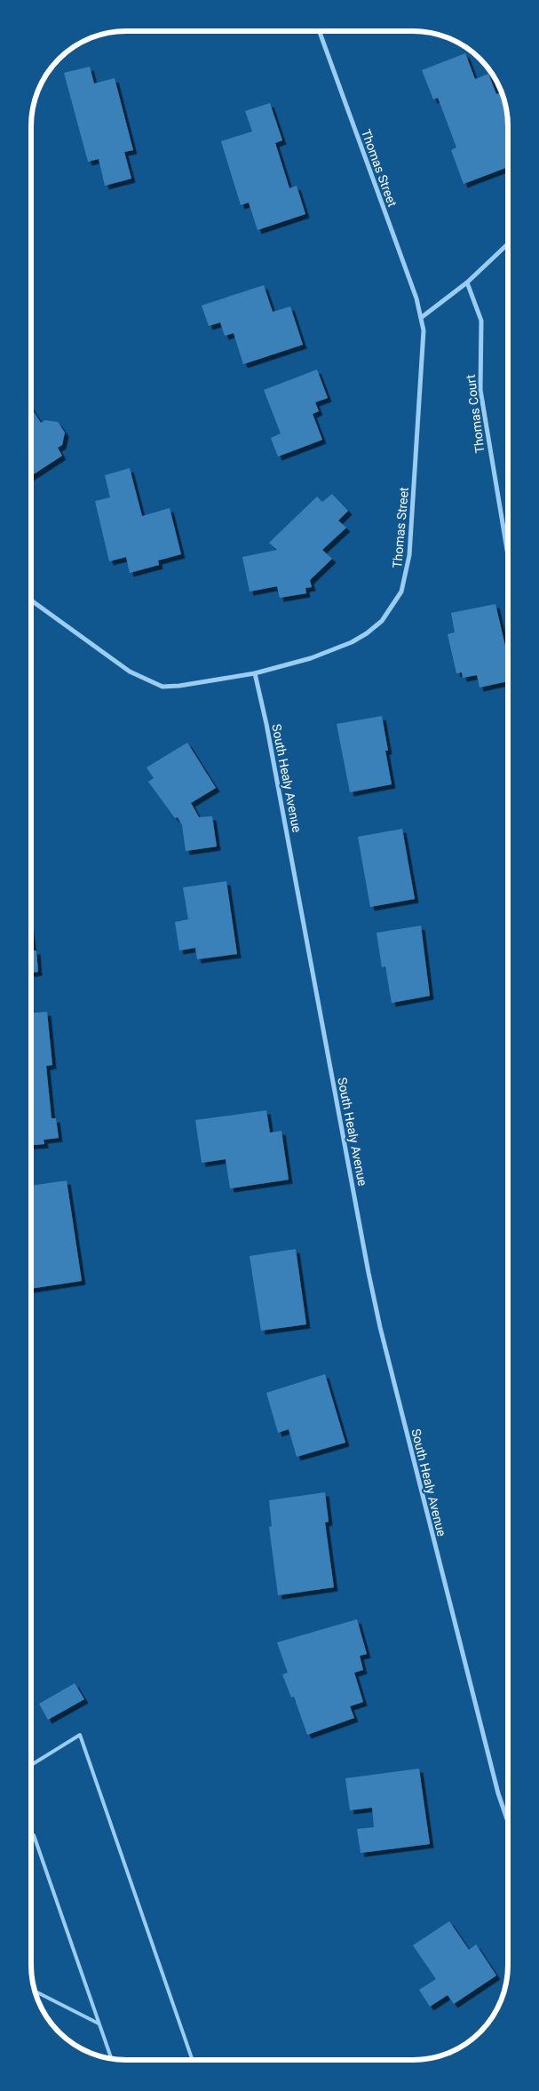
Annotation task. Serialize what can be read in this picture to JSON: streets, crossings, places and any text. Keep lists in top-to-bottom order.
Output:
{
  "streets": {
    "street": ["Thomas Street", "Thomas Court", "South Healy Avenue"]
  },
  "crossings": [
    ["Thomas Street", "South Healy Avenue"]
  ]
}
